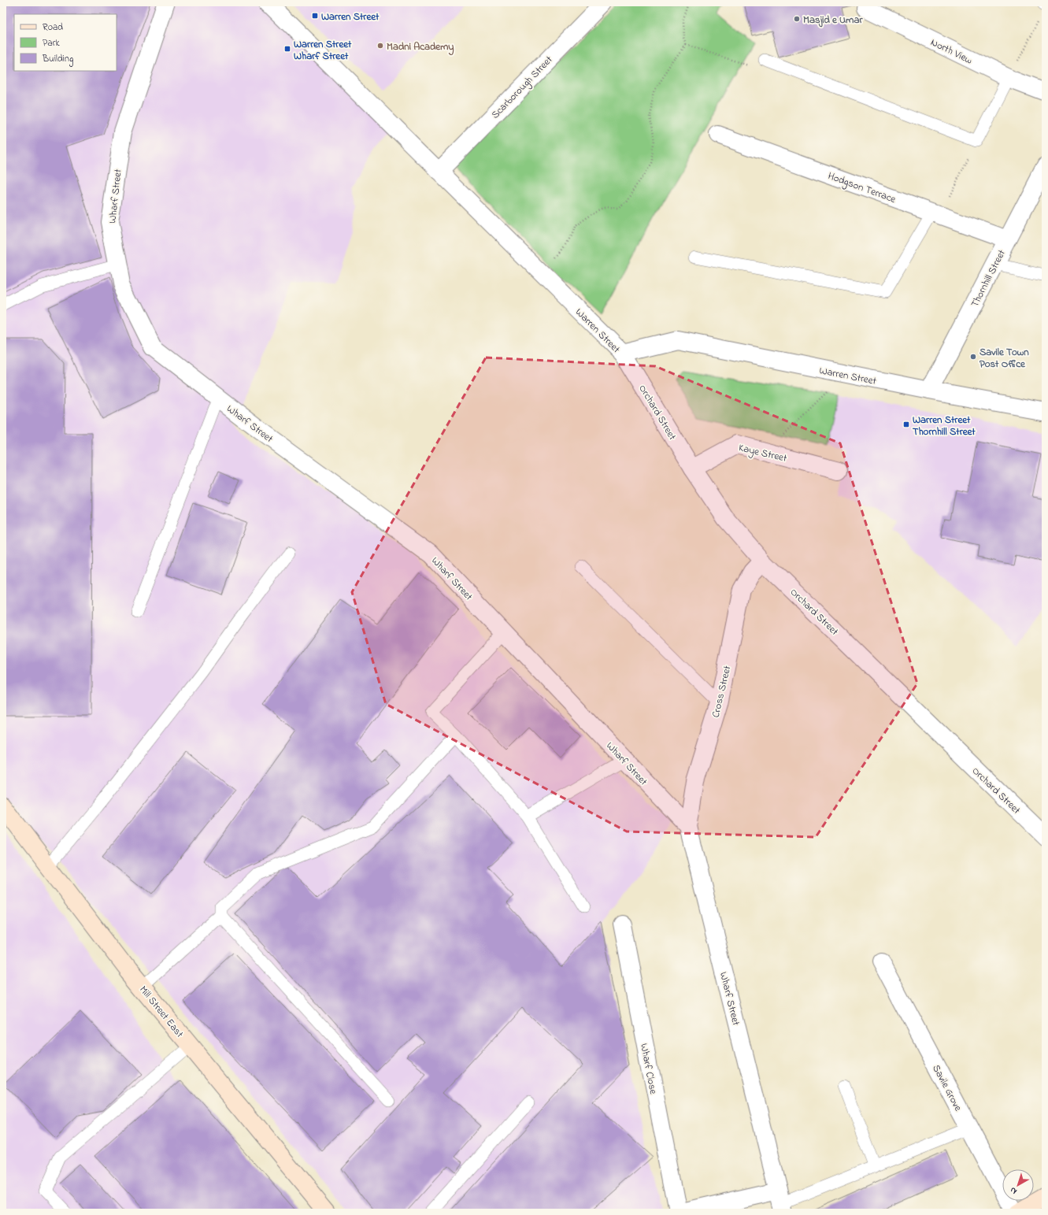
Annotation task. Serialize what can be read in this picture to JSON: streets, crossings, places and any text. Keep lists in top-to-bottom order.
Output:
{
  "streets": {
    "street": [
      "North View",
      "Scarborough Street",
      "Hodgson Terrace",
      "Wharf Street",
      "Thornhill Street",
      "Warren Street",
      "Orchard Street",
      "Kaye Street",
      "Cross Street",
      "Mill Street East",
      "Wharf Close",
      "Savile Grove"
    ]
  },
  "crossings": [
    ["Scarborough Street", "Warren Street"],
    ["Hodgson Terrace", "Thornhill Street"],
    ["Wharf Street", "Cross Street"],
    ["Thornhill Street", "Warren Street"],
    ["Warren Street", "Orchard Street"],
    ["Orchard Street", "Kaye Street"],
    ["Orchard Street", "Cross Street"]
  ],
  "places": {
    "transit": ["Warren Street", "Warren Street Wharf Street", "Warren Street Thornhill Street"],
    "other": ["Masjid e Umar", "Madni Academy", "Savile Town Post Office"]
  },
  "legend": ["Road", "Park", "Building"],
  "north": "bottom left"
}
